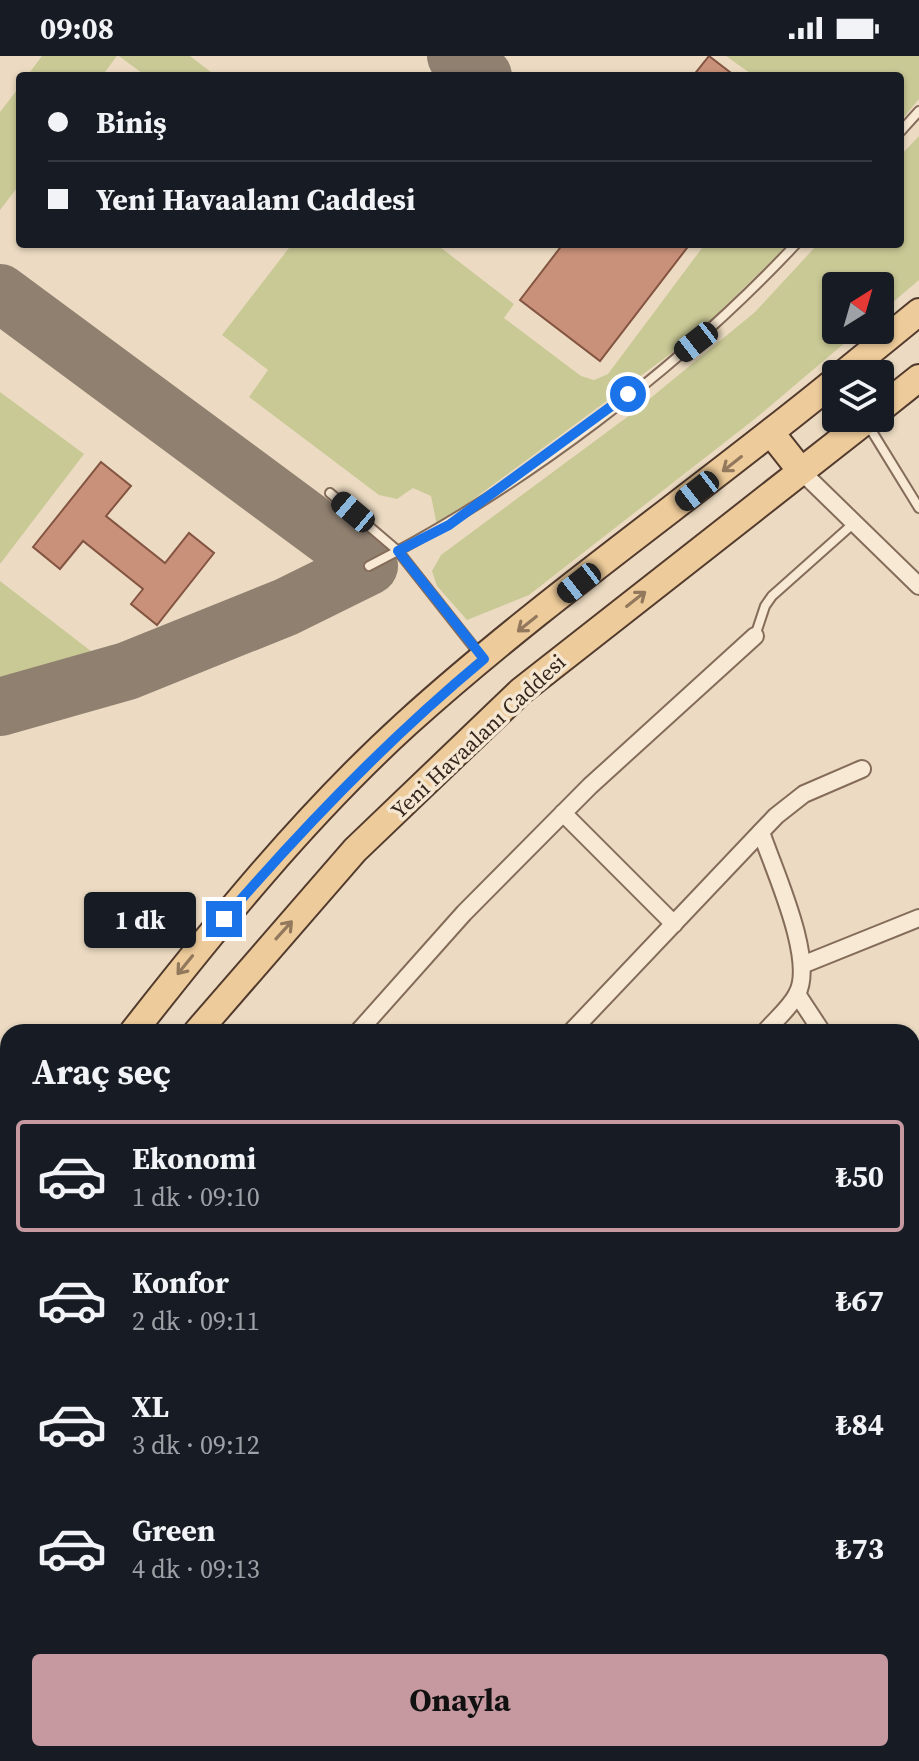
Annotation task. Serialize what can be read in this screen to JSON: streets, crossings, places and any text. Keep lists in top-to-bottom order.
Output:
{
  "streets": {
    "main road": ["Yeni Havaalanı Caddesi"]
  },
  "north": "top right",
  "page": {
    "status": "09:08",
    "banner": ["Biniş", "Yeni Havaalanı Caddesi"],
    "bubble": "1 dk",
    "heading": "Araç seç",
    "list": [
      {
        "name": "Ekonomi",
        "note": "1 dk · 09:10",
        "value": "₺50"
      },
      {
        "name": "Konfor",
        "note": "2 dk · 09:11",
        "value": "₺67"
      },
      {
        "name": "XL",
        "note": "3 dk · 09:12",
        "value": "₺84"
      },
      {
        "name": "Green",
        "note": "4 dk · 09:13",
        "value": "₺73"
      }
    ],
    "buttons": "Onayla"
  }
}
